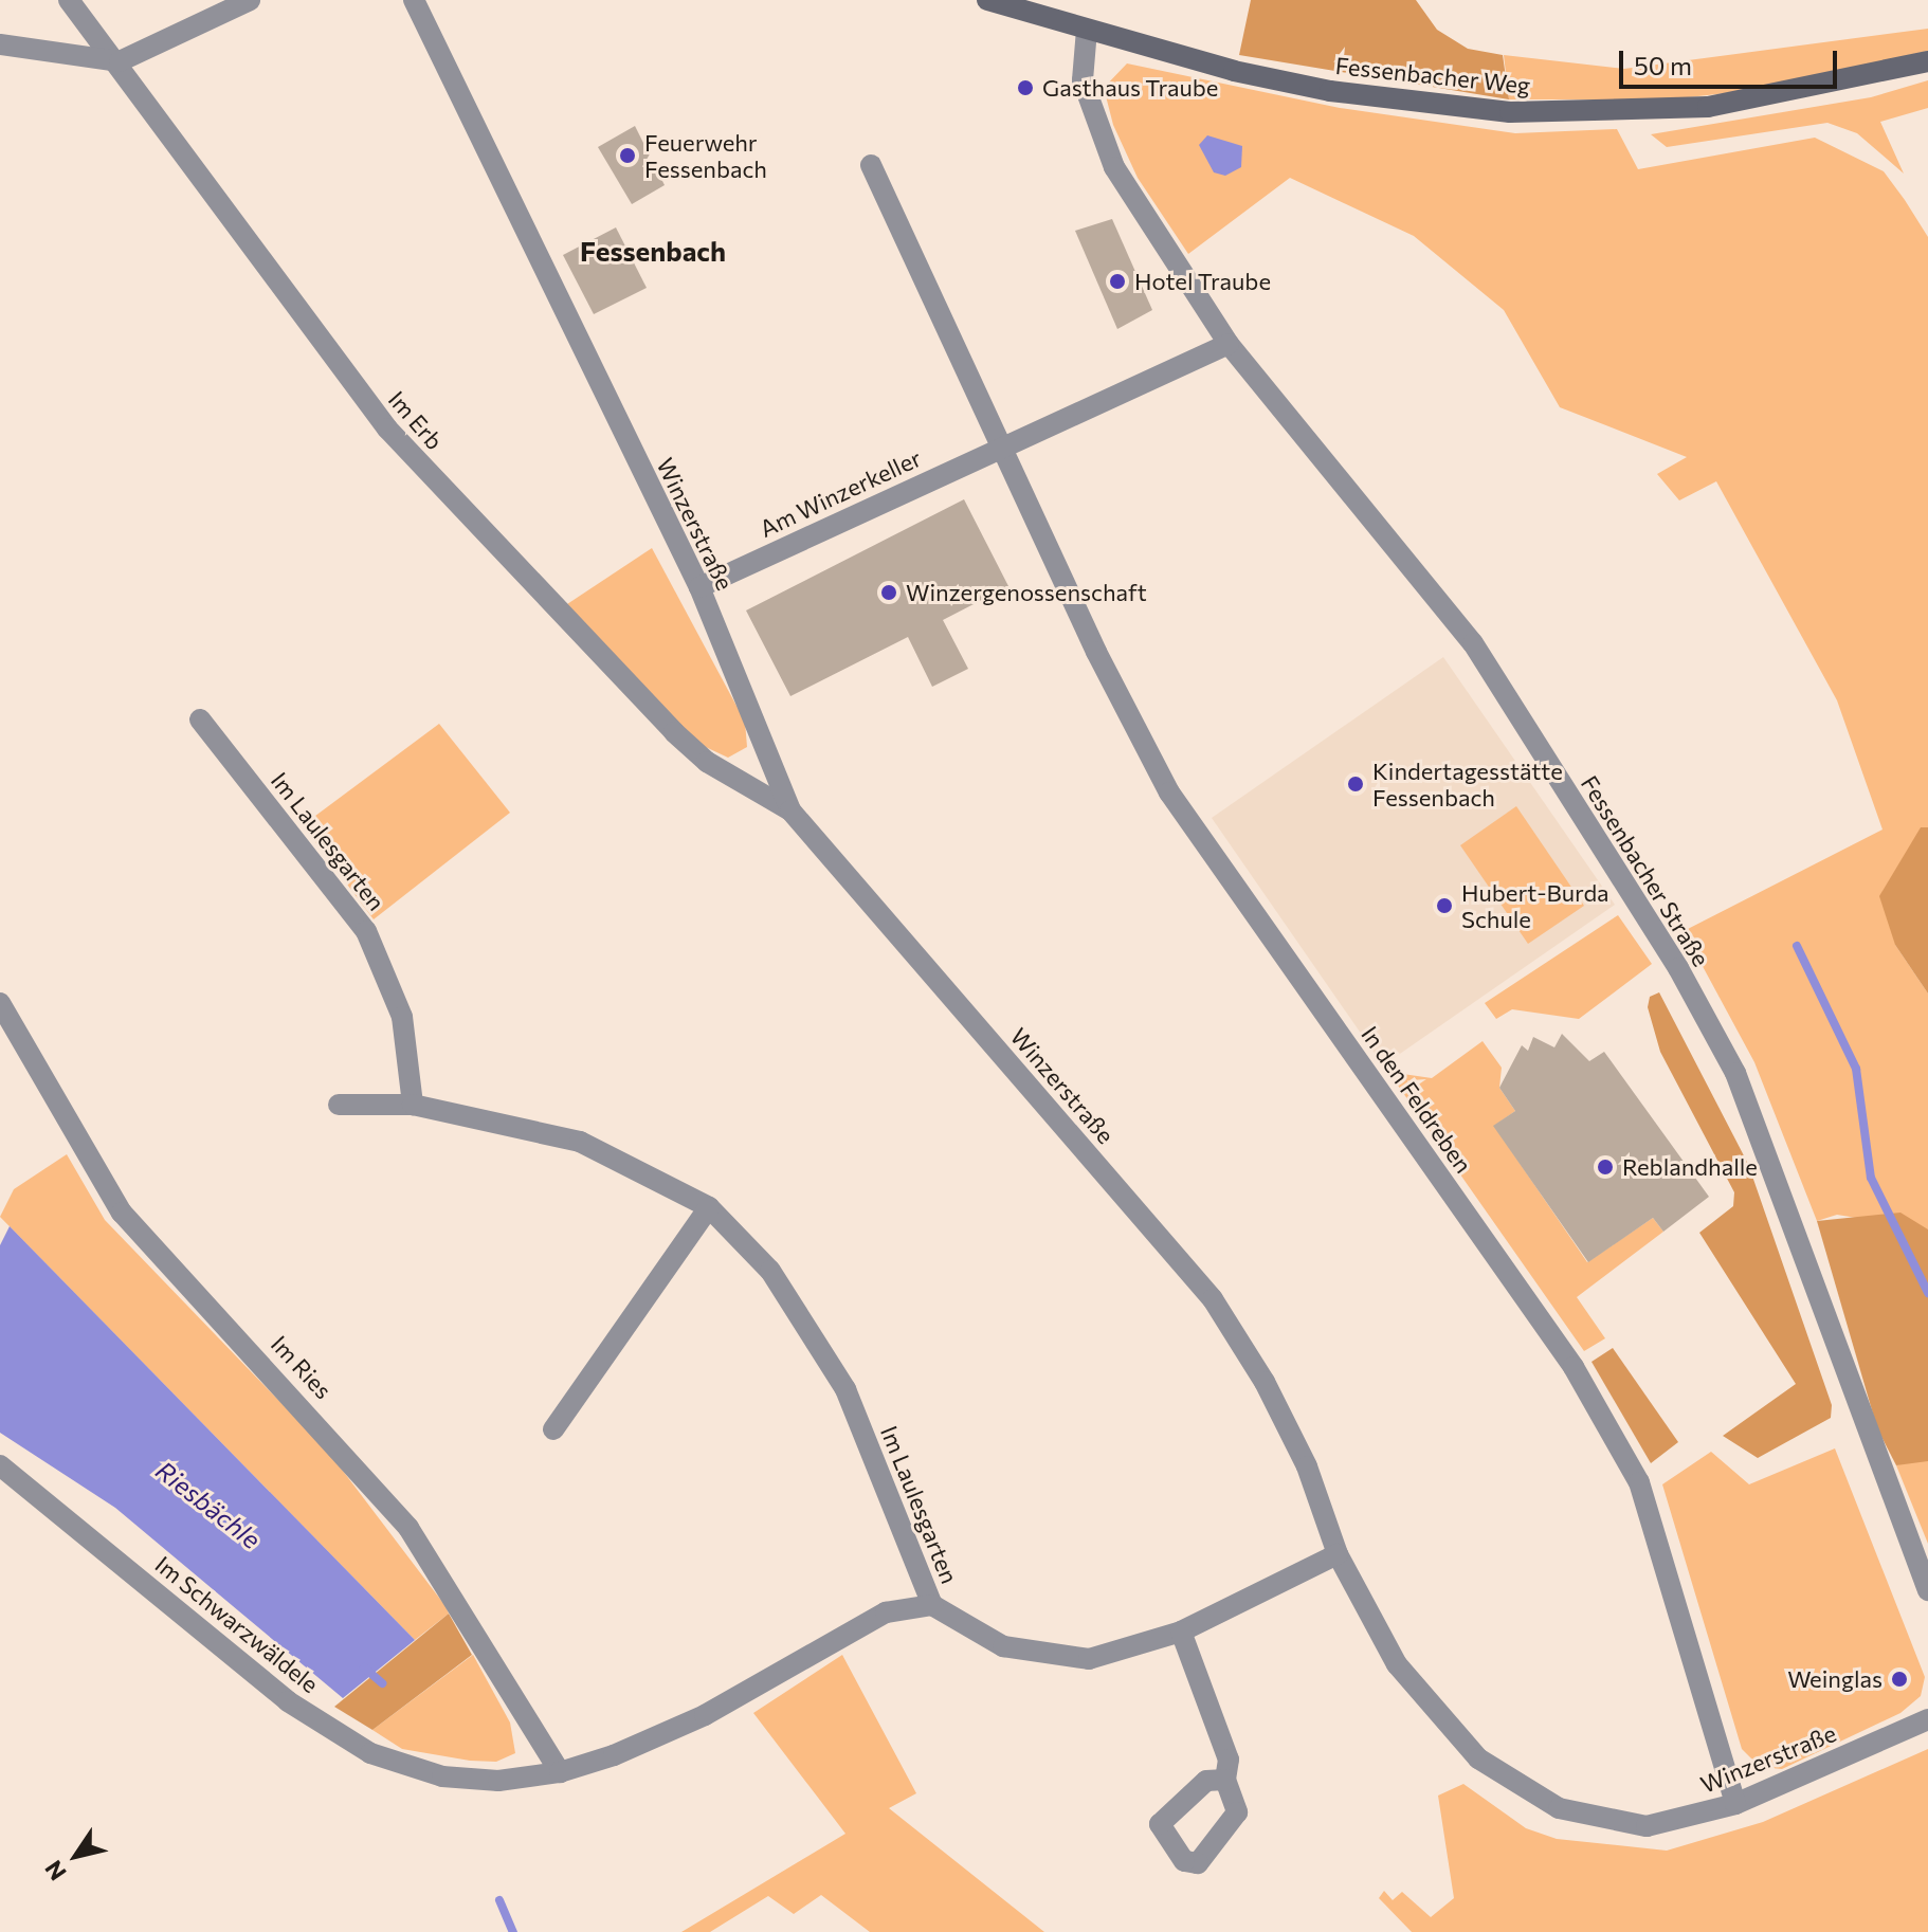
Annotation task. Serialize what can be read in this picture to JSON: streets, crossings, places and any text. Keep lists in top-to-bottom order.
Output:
{
  "streets": {
    "street": [
      "Fessenbacher Weg",
      "Im Erb",
      "Am Winzerkeller",
      "Winzerstraße",
      "Im Laulesgarten",
      "Fessenbacher Straße",
      "In den Feldreben",
      "Im Ries",
      "Im Schwarzwäldele"
    ]
  },
  "crossings": [
    ["Fessenbacher Weg", "Fessenbacher Straße"],
    ["Im Erb", "Winzerstraße"],
    ["Am Winzerkeller", "Winzerstraße"],
    ["Am Winzerkeller", "Fessenbacher Straße"],
    ["Am Winzerkeller", "In den Feldreben"],
    ["Winzerstraße", "Im Laulesgarten"],
    ["Winzerstraße", "In den Feldreben"],
    ["Im Laulesgarten", "Im Schwarzwäldele"],
    ["Im Ries", "Im Schwarzwäldele"]
  ],
  "districts": ["Fessenbach"],
  "water": ["Riesbächle"],
  "places": [
    "Gasthaus Traube",
    "Feuerwehr Fessenbach",
    "Hotel Traube",
    "Winzergenossenschaft",
    "Kindertagesstätte Fessenbach",
    "Hubert-Burda Schule",
    "Reblandhalle",
    "Weinglas"
  ],
  "scale_bar": "50 m",
  "north": "bottom left"
}
